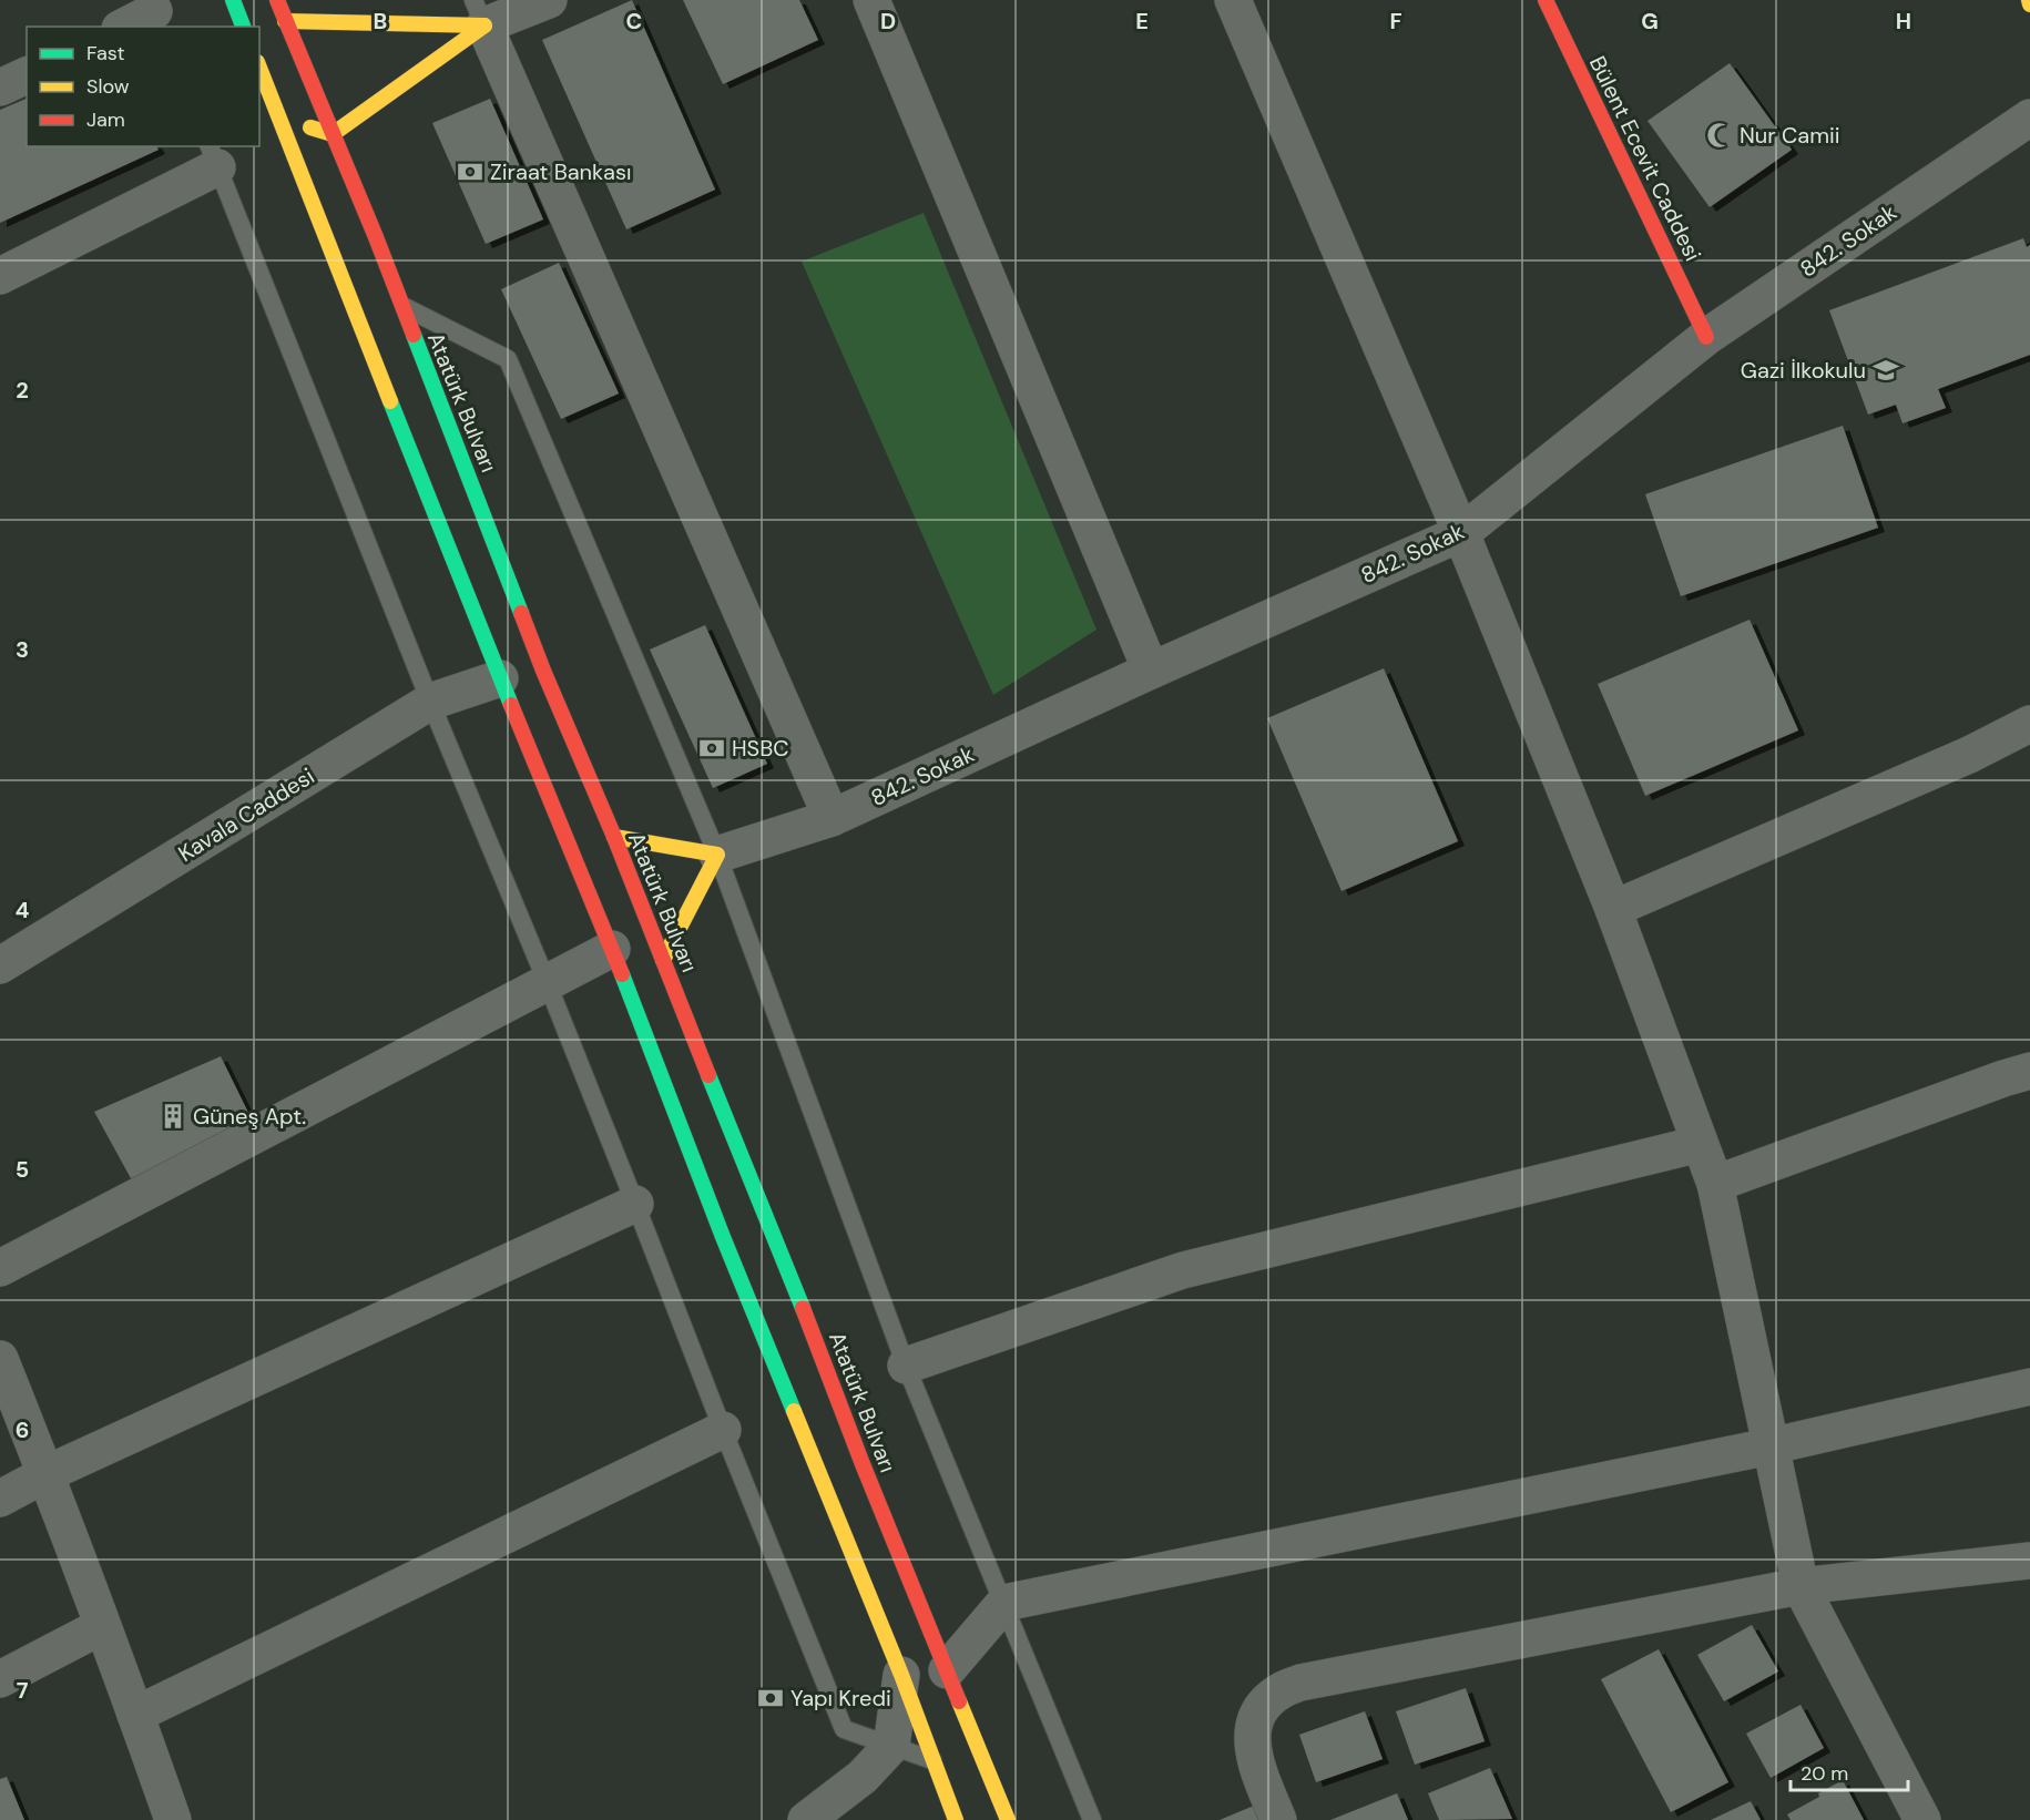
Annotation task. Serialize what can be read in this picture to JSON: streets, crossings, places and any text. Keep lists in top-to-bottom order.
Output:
{
  "streets": {
    "main road": ["Bülent Ecevit Caddesi", "Atatürk Bulvarı"],
    "street": ["842. Sokak", "Kavala Caddesi"]
  },
  "crossings": [
    ["Bülent Ecevit Caddesi", "842. Sokak"]
  ],
  "places": {
    "mosque": ["Nur Camii"],
    "bank": ["Ziraat Bankası", "HSBC", "Yapı Kredi"],
    "school or university": ["Gazi İlkokulu"],
    "building": ["Güneş Apt."]
  },
  "legend": ["Fast", "Slow", "Jam"],
  "scale_bar": "20 m",
  "grid": {
    "columns": [
      "B",
      "C",
      "D",
      "E",
      "F",
      "G",
      "H"
    ],
    "rows": [
      "2",
      "3",
      "4",
      "5",
      "6",
      "7"
    ]
  }
}
